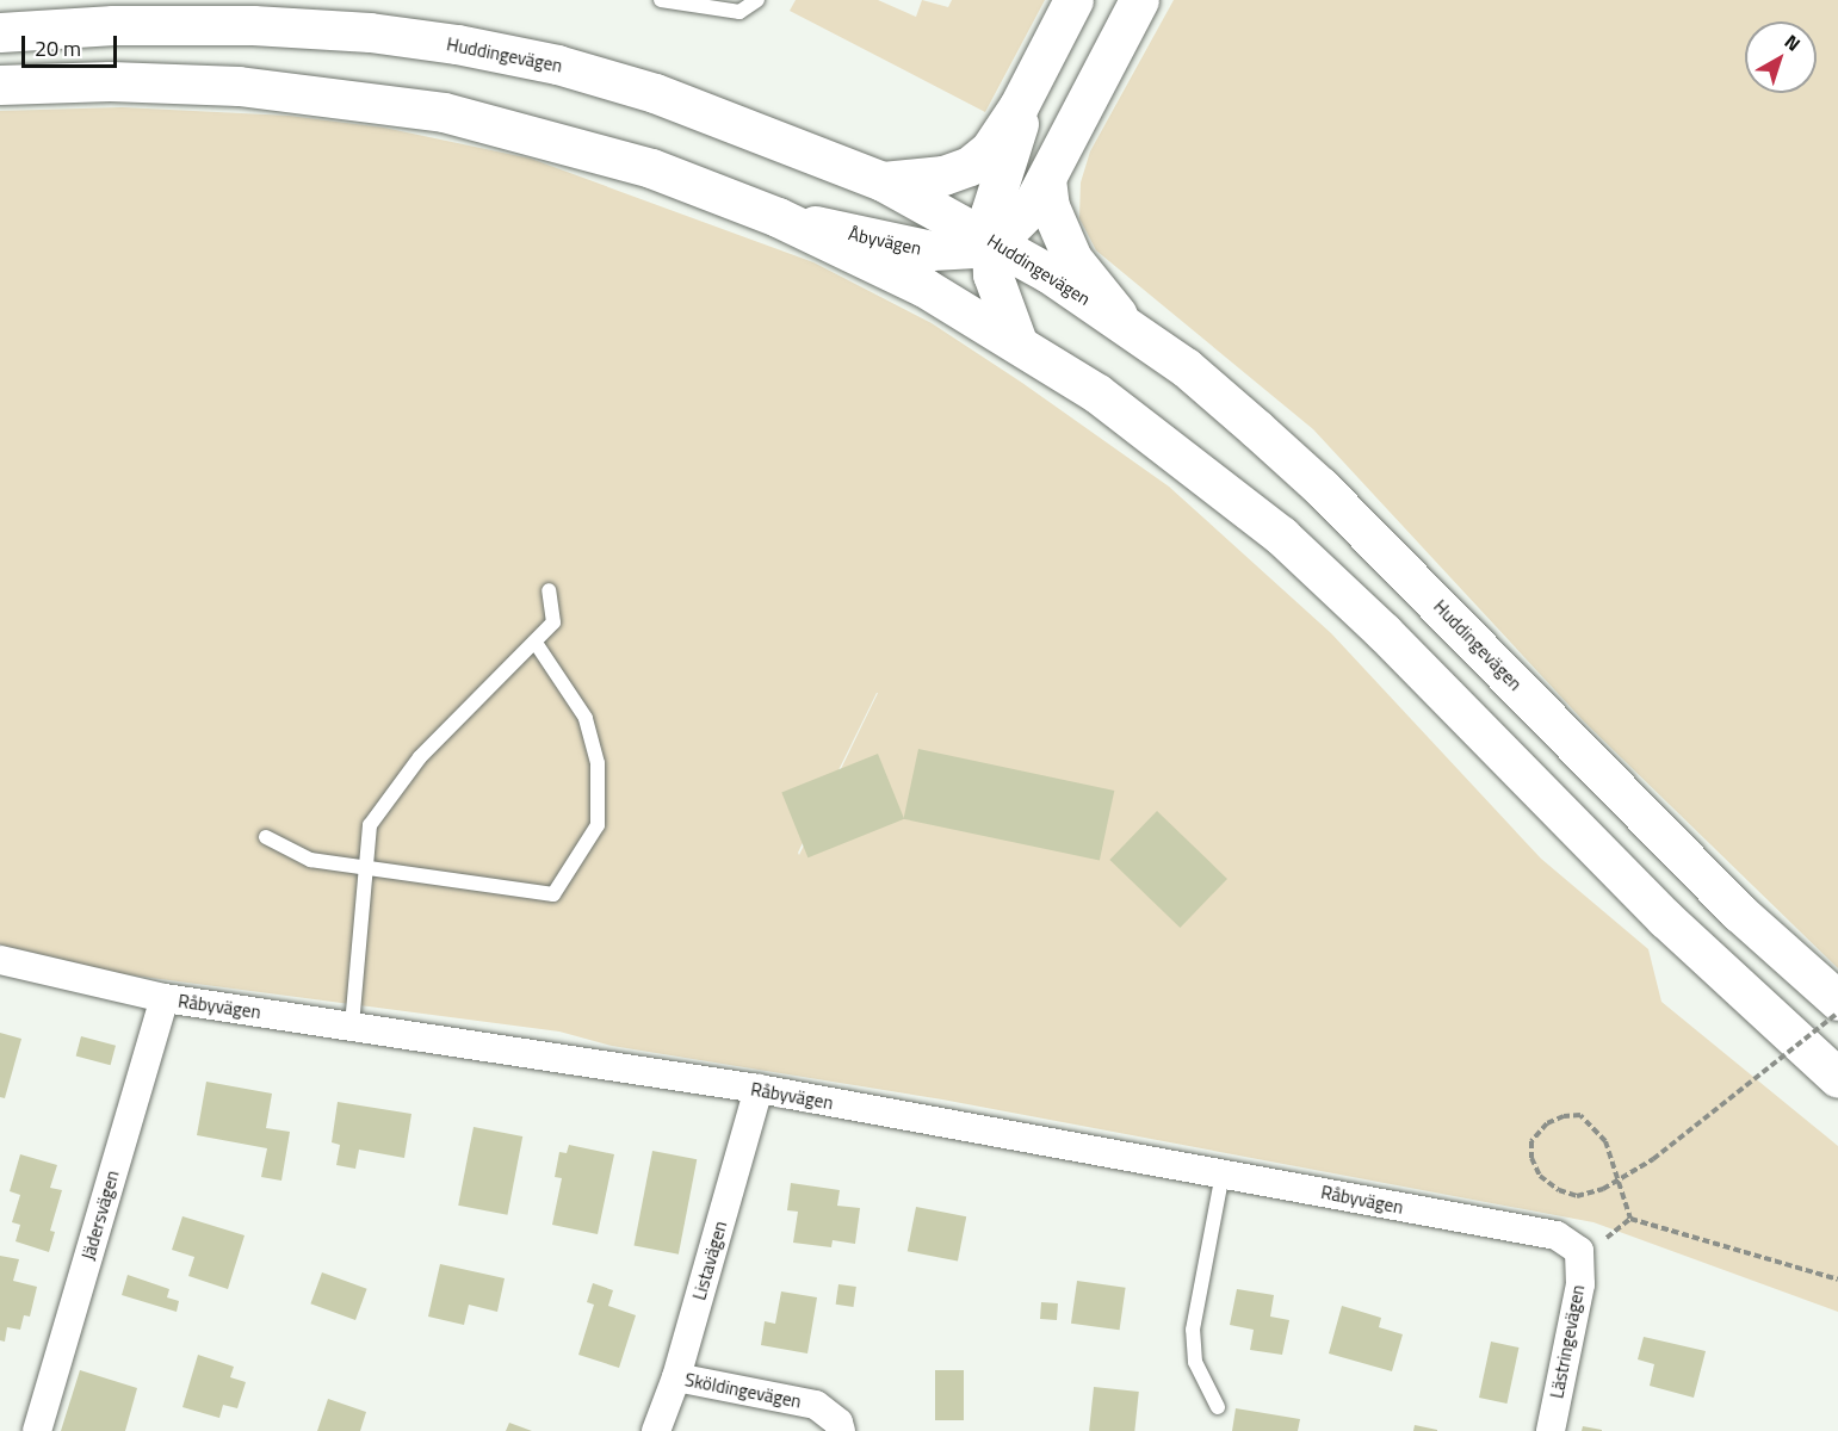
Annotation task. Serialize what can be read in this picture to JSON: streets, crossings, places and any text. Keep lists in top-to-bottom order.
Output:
{
  "streets": {
    "main road": ["Huddingevägen", "Åbyvägen"],
    "street": [
      "Råbyvägen",
      "Jädersvägen",
      "Listavägen",
      "Lästringevägen",
      "Sköldingevägen"
    ]
  },
  "crossings": [
    ["Huddingevägen", "Åbyvägen"],
    ["Råbyvägen", "Jädersvägen"],
    ["Råbyvägen", "Listavägen"],
    ["Råbyvägen", "Lästringevägen"],
    ["Listavägen", "Sköldingevägen"]
  ],
  "scale_bar": "20 m",
  "north": "top right"
}
